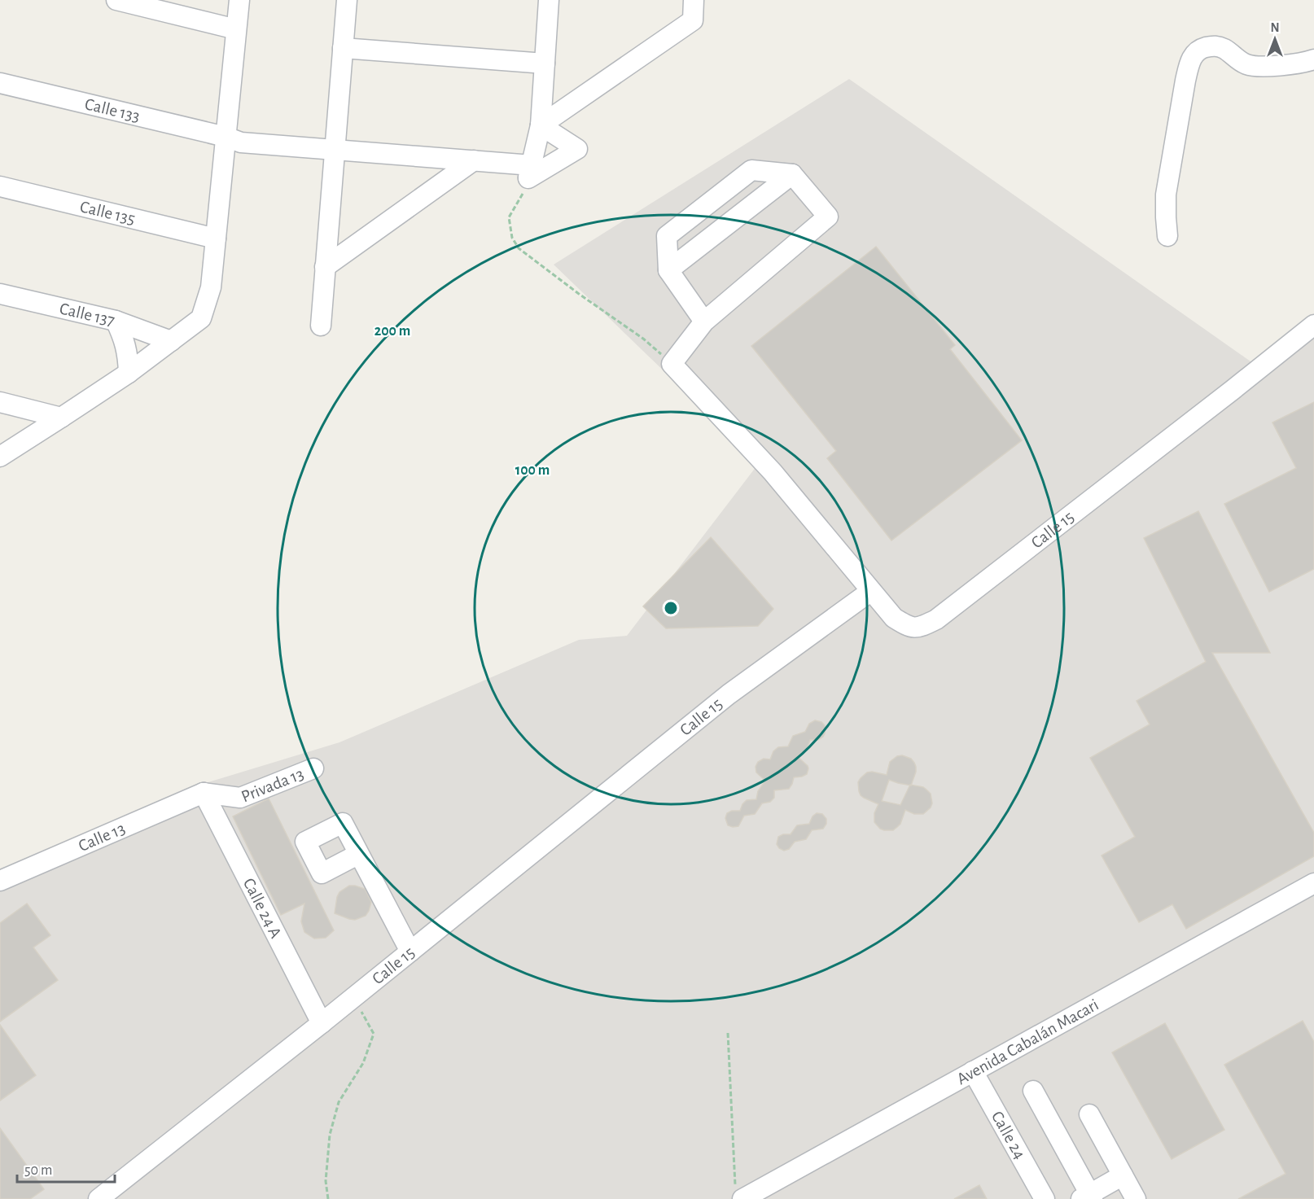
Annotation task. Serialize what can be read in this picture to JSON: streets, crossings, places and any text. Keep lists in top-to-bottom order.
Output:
{
  "streets": {
    "street": [
      "Calle 133",
      "Calle 135",
      "Calle 137",
      "Calle 15",
      "Privada 13",
      "Calle 13",
      "Calle 24 A",
      "Avenida Cabalán Macari",
      "Calle 24"
    ]
  },
  "crossings": [
    ["Calle 15", "Calle 24 A"],
    ["Privada 13", "Calle 13"],
    ["Privada 13", "Calle 24 A"],
    ["Calle 13", "Calle 24 A"],
    ["Avenida Cabalán Macari", "Calle 24"]
  ],
  "scale_bar": "50 m",
  "north": "top",
  "rings": ["200 m", "100 m"]
}
